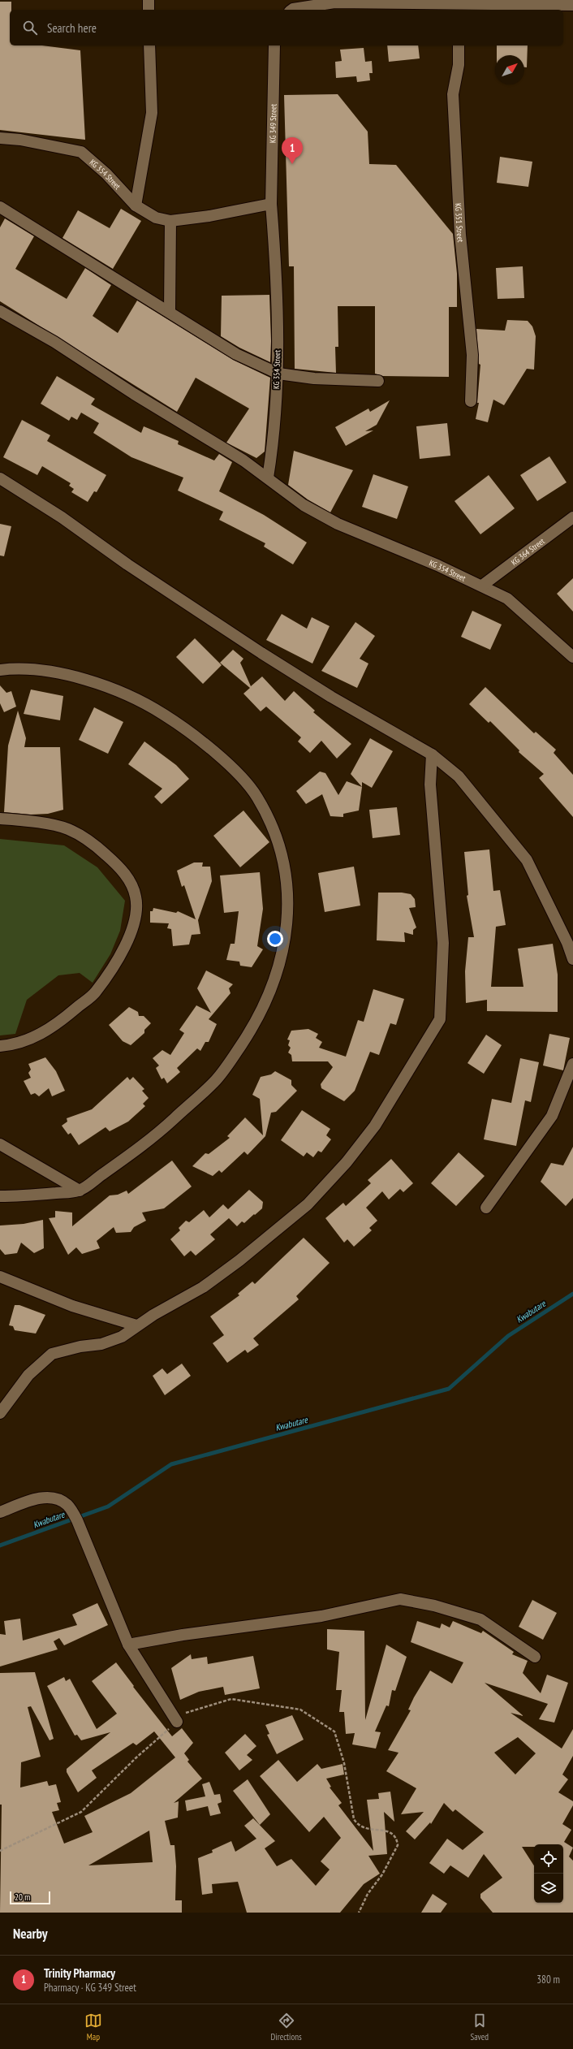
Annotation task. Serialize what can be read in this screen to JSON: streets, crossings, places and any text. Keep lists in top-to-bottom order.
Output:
{
  "streets": {
    "street": [
      "KG 349 Street",
      "KG 354 Street",
      "KG 351 Street",
      "KG 364 Street"
    ]
  },
  "crossings": [
    ["KG 349 Street", "KG 354 Street"],
    ["KG 354 Street", "KG 364 Street"]
  ],
  "water": ["Kwabutare"],
  "scale_bar": "20 m",
  "north": "top right",
  "page": {
    "search": "Search here",
    "pins": "1",
    "scale": "20 m",
    "heading": "Nearby",
    "list": [
      {
        "mark": "1",
        "name": "Trinity Pharmacy",
        "note": "Pharmacy · KG 349 Street",
        "value": "380 m"
      }
    ],
    "nav": ["Map", "Directions", "Saved"]
  }
}
